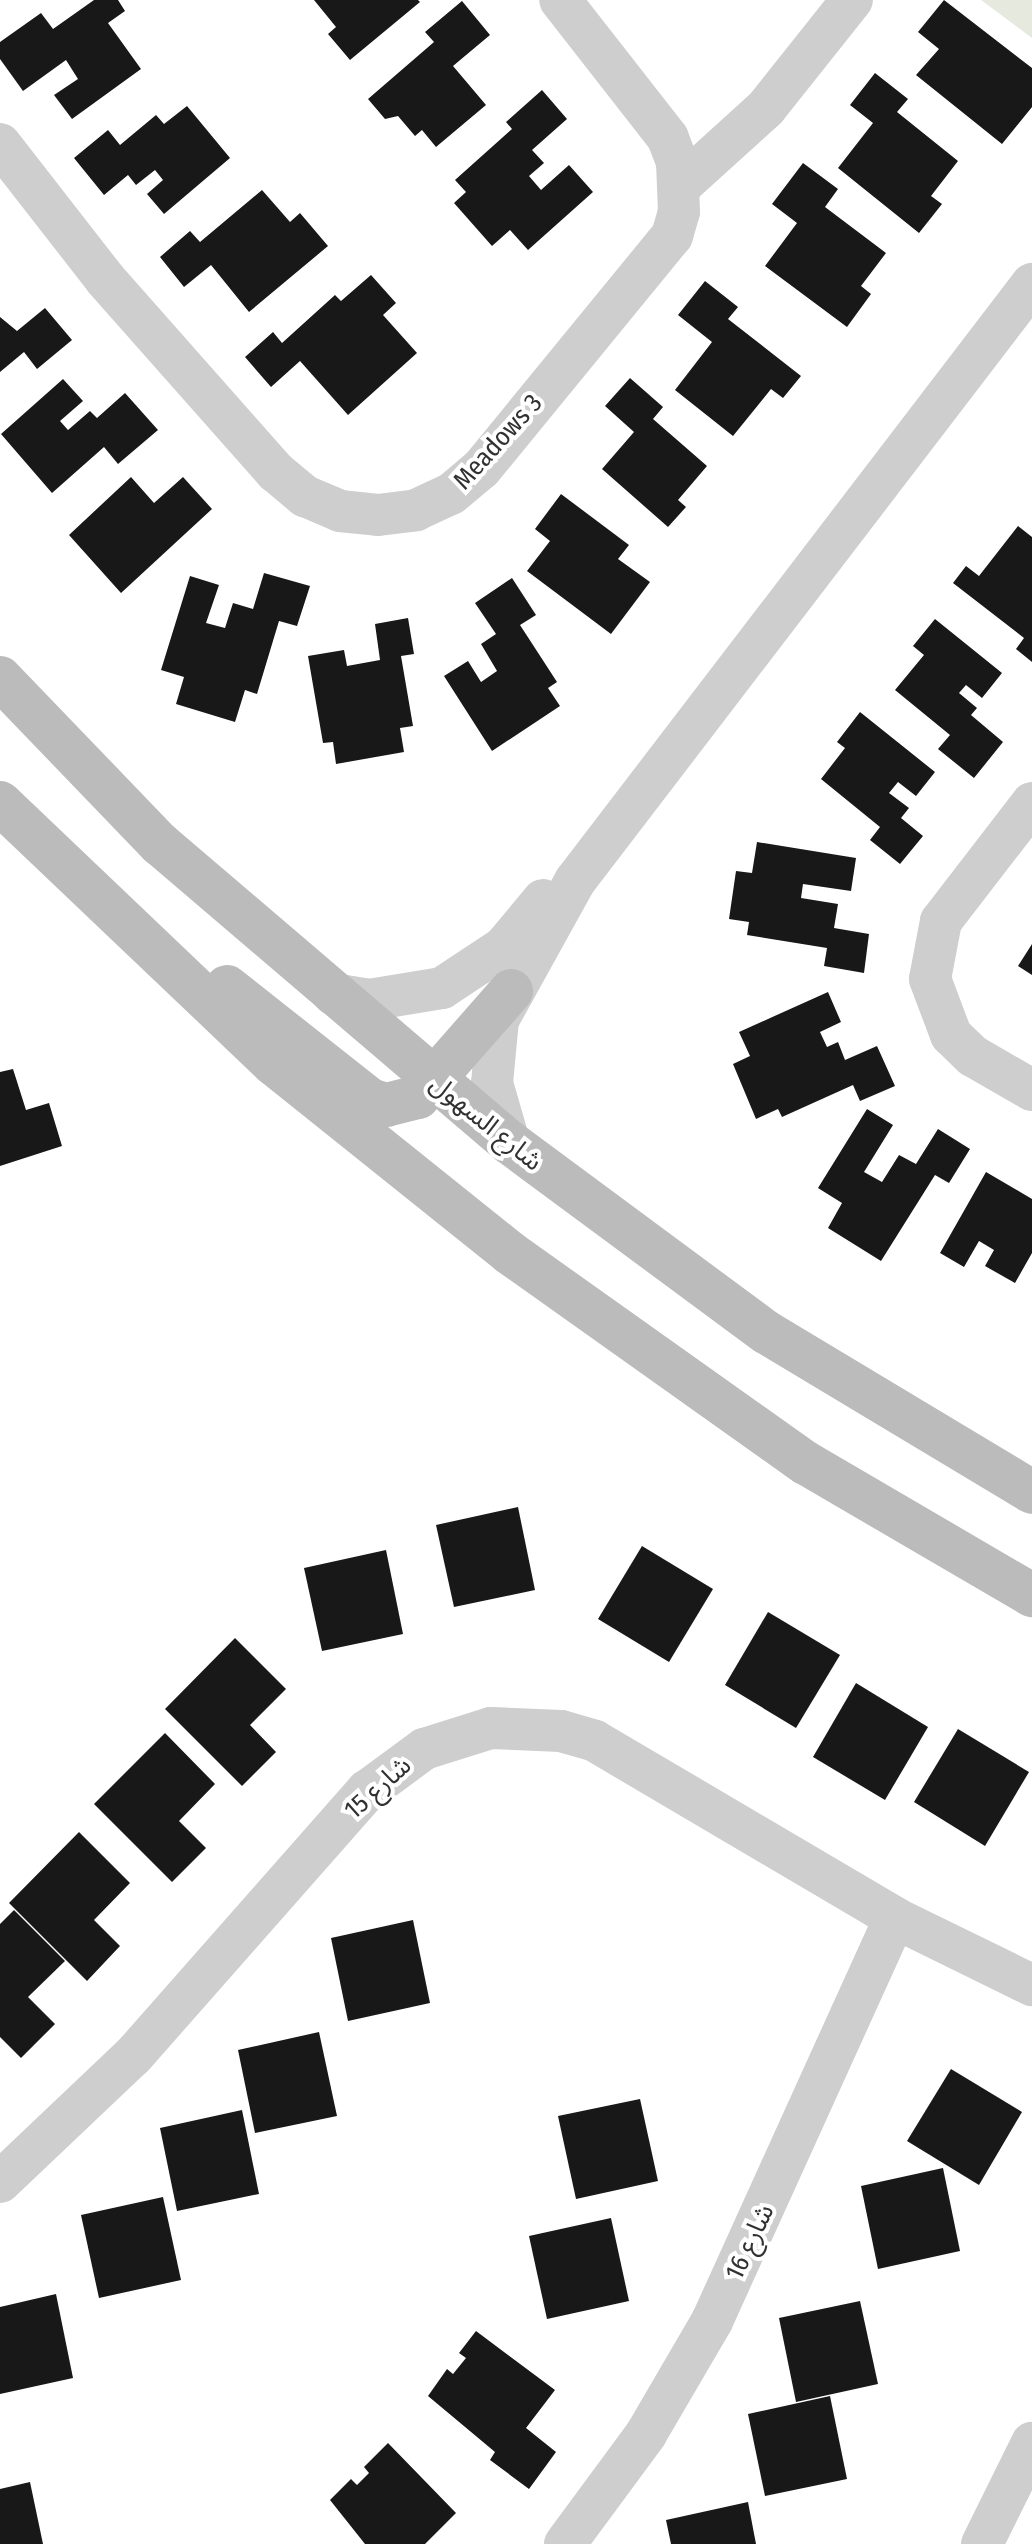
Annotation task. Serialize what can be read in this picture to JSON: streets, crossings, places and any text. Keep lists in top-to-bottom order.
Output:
{
  "streets": {
    "main road": ["شارع السهول"],
    "street": ["Meadows 3", "شارع 15", "شارع 16"]
  },
  "crossings": [
    ["شارع 15", "شارع 16"]
  ]
}
